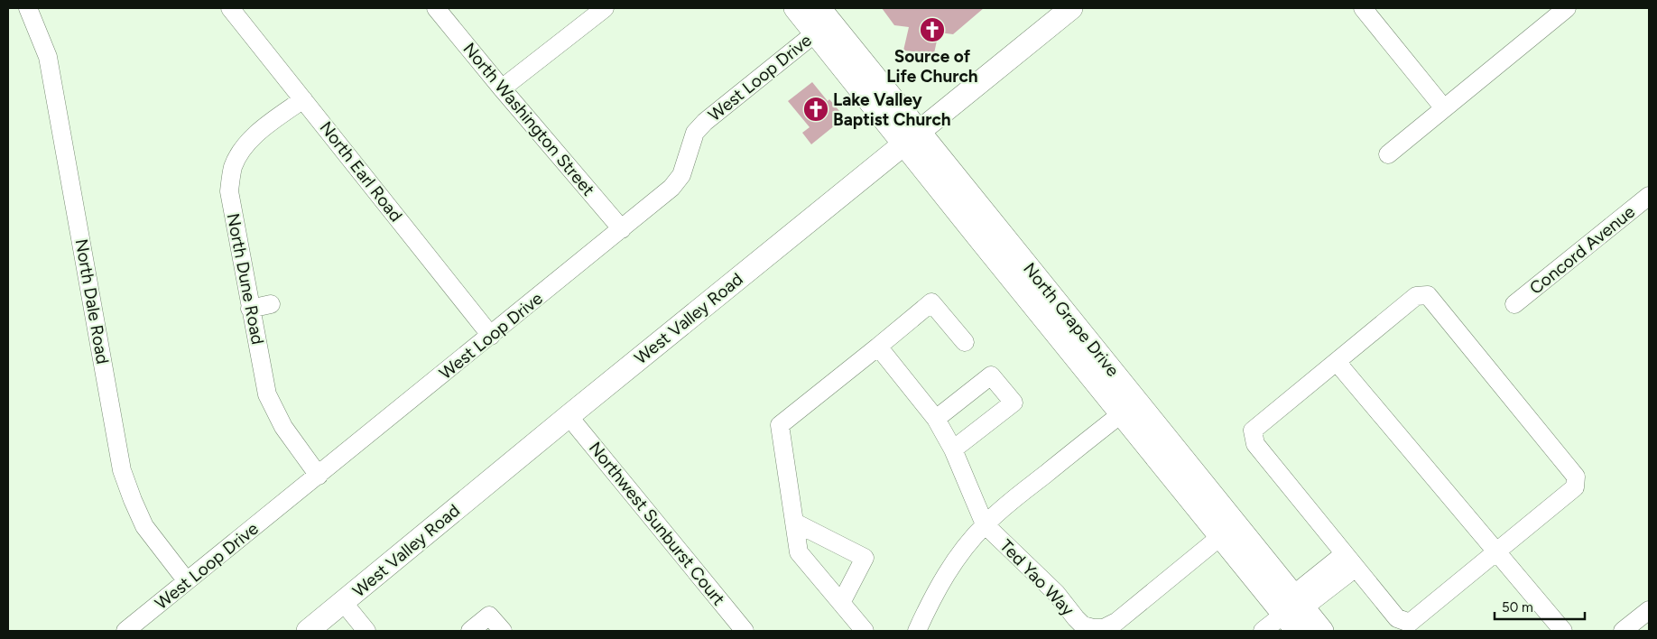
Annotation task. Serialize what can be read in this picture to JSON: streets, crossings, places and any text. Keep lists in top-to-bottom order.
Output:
{
  "streets": {
    "main road": ["West Valley Road", "North Grape Drive"],
    "street": [
      "West Loop Drive",
      "North Washington Street",
      "North Earl Road",
      "Concord Avenue",
      "North Dune Road",
      "North Dale Road",
      "Northwest Sunburst Court",
      "Ted Yao Way"
    ]
  },
  "crossings": [
    ["West Loop Drive", "North Washington Street"],
    ["West Loop Drive", "North Earl Road"],
    ["West Loop Drive", "North Dune Road"],
    ["West Loop Drive", "North Dale Road"],
    ["West Loop Drive", "North Grape Drive"],
    ["North Earl Road", "North Dune Road"],
    ["West Valley Road", "North Grape Drive"],
    ["West Valley Road", "Northwest Sunburst Court"],
    ["North Grape Drive", "Ted Yao Way"]
  ],
  "places": {
    "church": ["Source of Life Church", "Lake Valley Baptist Church"]
  },
  "scale_bar": "50 m"
}
